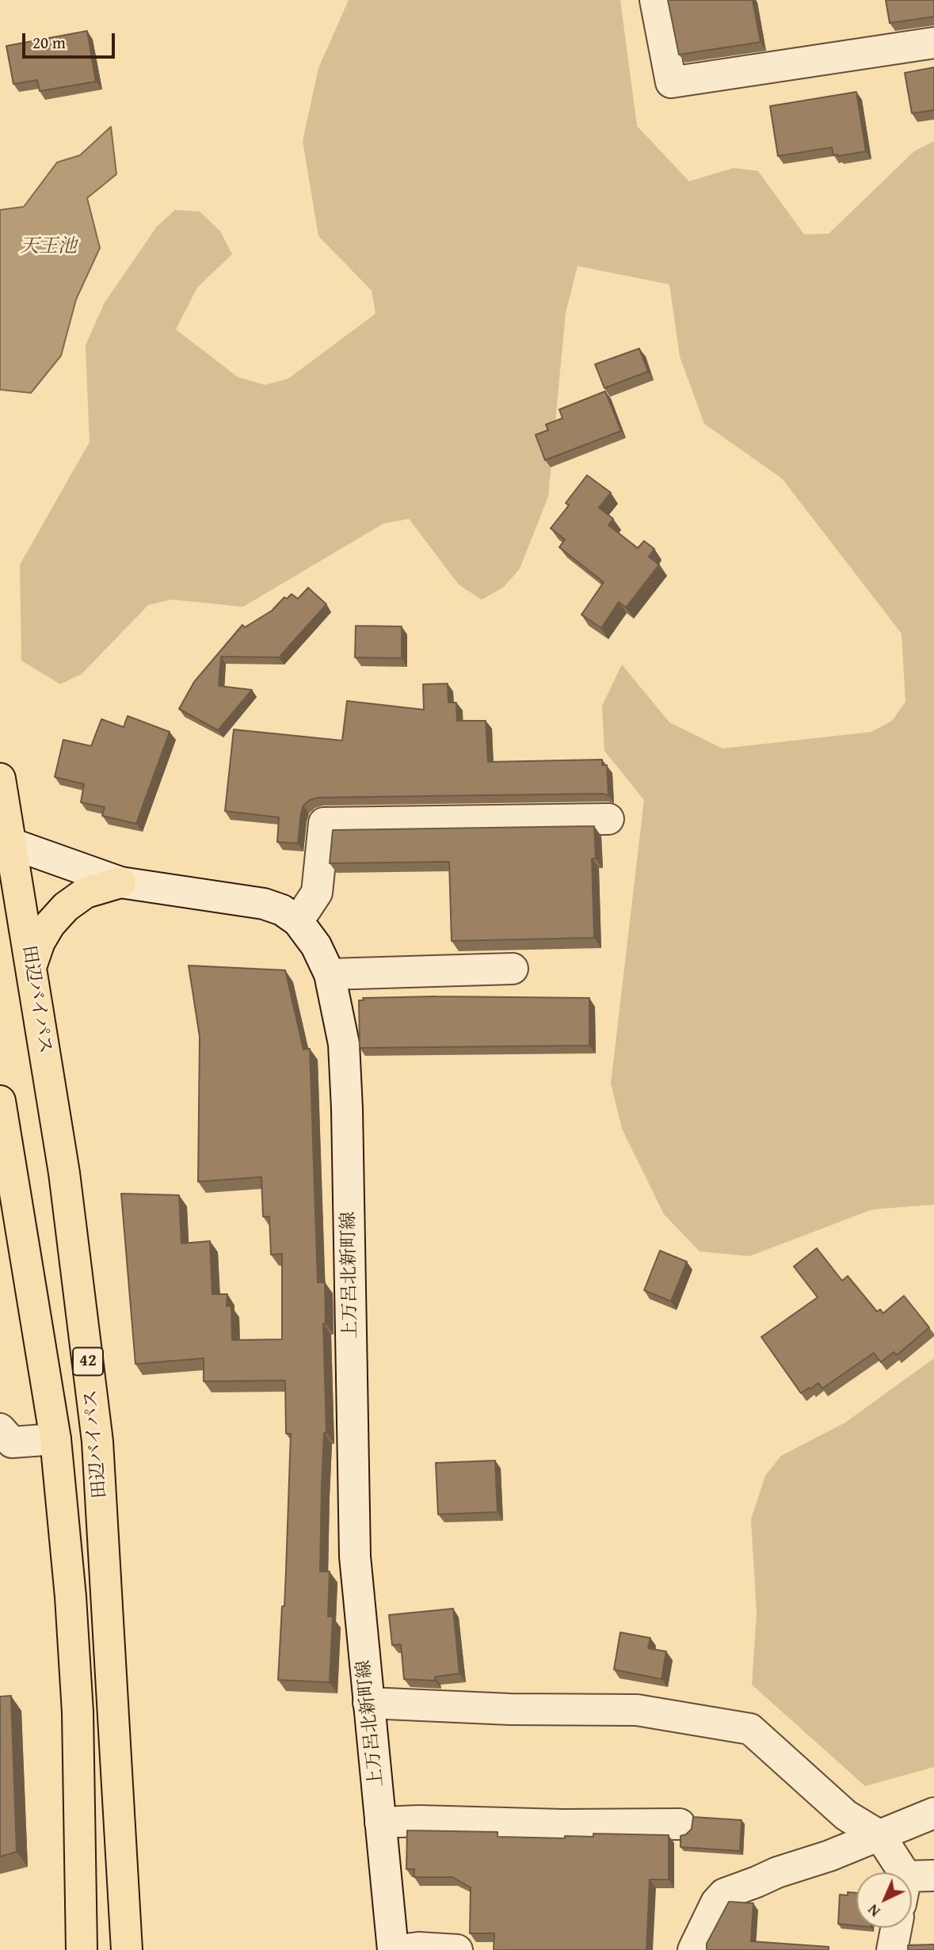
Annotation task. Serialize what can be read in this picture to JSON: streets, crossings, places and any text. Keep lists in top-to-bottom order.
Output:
{
  "streets": {
    "highway": ["田辺バイパス", "42"],
    "street": ["上万呂北新町線"]
  },
  "crossings": [
    ["田辺バイパス", "上万呂北新町線"]
  ],
  "water": ["天王池"],
  "scale_bar": "20 m",
  "north": "bottom left"
}
